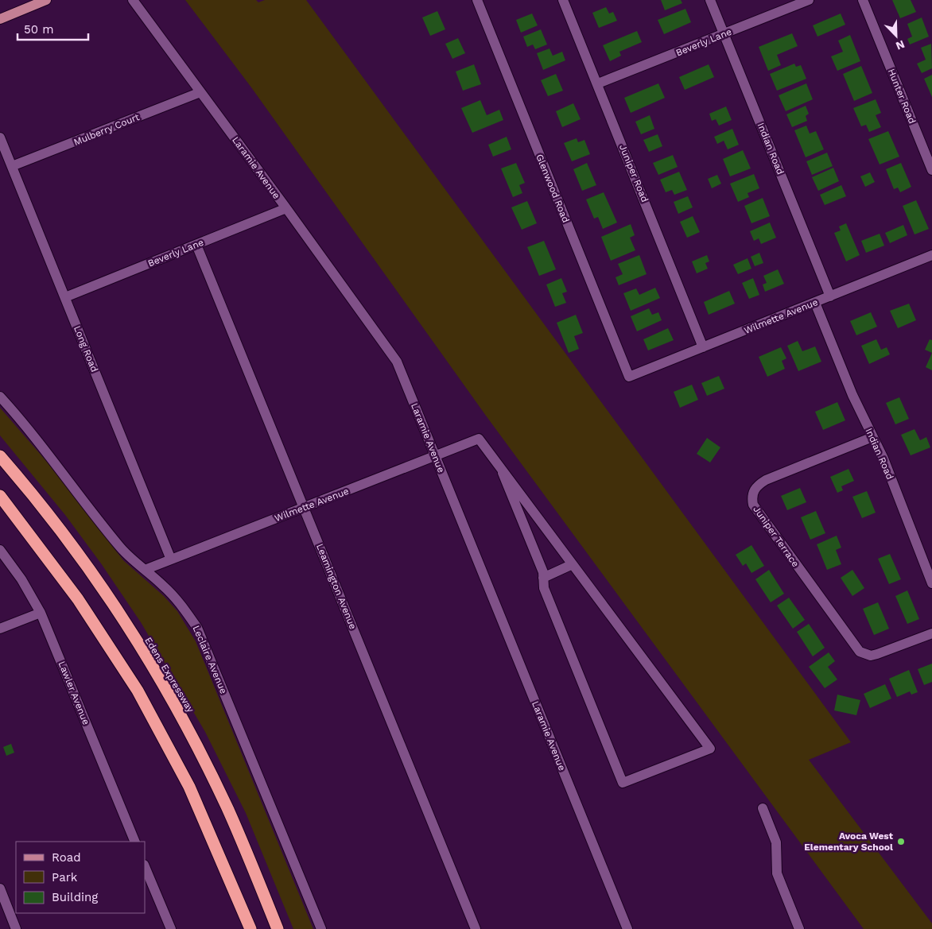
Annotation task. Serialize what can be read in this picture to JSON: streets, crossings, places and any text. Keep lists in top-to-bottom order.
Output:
{
  "streets": {
    "highway": ["Edens Expressway"],
    "street": [
      "Beverly Lane",
      "Hunter Road",
      "Mulberry Court",
      "Indian Road",
      "Laramie Avenue",
      "Juniper Road",
      "Glenwood Road",
      "Wilmette Avenue",
      "Long Road",
      "Juniper Terrace",
      "Leamington Avenue",
      "Leclaire Avenue",
      "Lawler Avenue"
    ]
  },
  "crossings": [
    ["Beverly Lane", "Indian Road"],
    ["Beverly Lane", "Laramie Avenue"],
    ["Beverly Lane", "Juniper Road"],
    ["Beverly Lane", "Long Road"],
    ["Beverly Lane", "Leamington Avenue"],
    ["Mulberry Court", "Laramie Avenue"],
    ["Mulberry Court", "Long Road"],
    ["Indian Road", "Wilmette Avenue"],
    ["Indian Road", "Juniper Terrace"],
    ["Laramie Avenue", "Wilmette Avenue"],
    ["Juniper Road", "Wilmette Avenue"],
    ["Glenwood Road", "Wilmette Avenue"],
    ["Wilmette Avenue", "Long Road"],
    ["Wilmette Avenue", "Leamington Avenue"],
    ["Wilmette Avenue", "Leclaire Avenue"]
  ],
  "places": ["Avoca West Elementary School"],
  "legend": ["Road", "Park", "Building"],
  "scale_bar": "50 m",
  "north": "bottom right"
}
